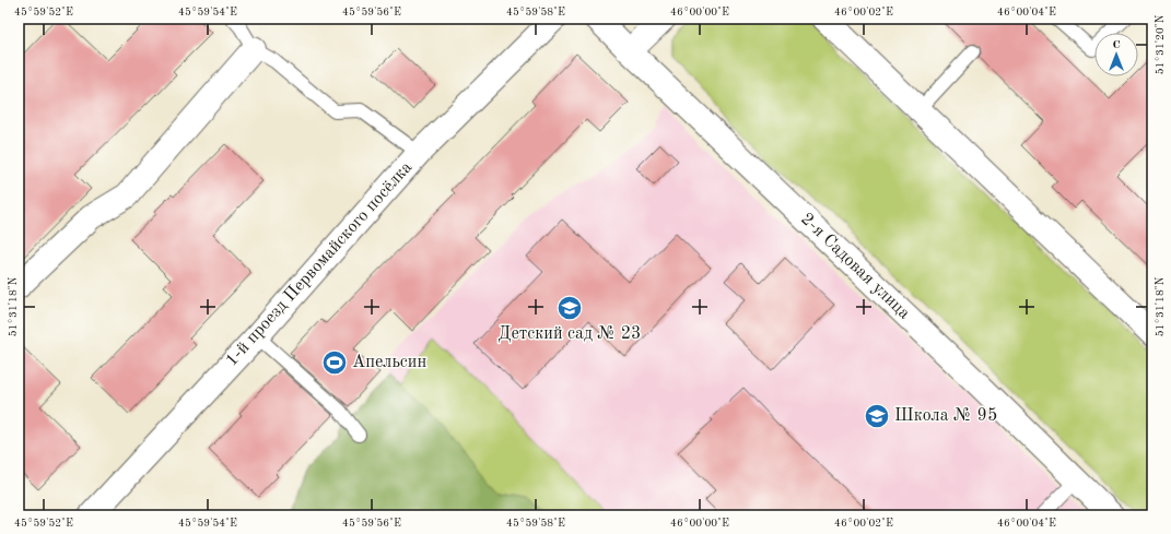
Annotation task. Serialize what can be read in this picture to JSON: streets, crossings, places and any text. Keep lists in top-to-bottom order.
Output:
{
  "streets": {
    "street": ["1-й проезд Первомайского посёлка", "2-я Садовая улица"]
  },
  "places": {
    "school or university": ["Детский сад № 23", "Школа № 95"],
    "sports": ["Апельсин"]
  },
  "north": "top",
  "coordinates": [
    "45°59'52\"E",
    "45°59'54\"E",
    "45°59'56\"E",
    "45°59'58\"E",
    "46°00'00\"E",
    "46°00'02\"E",
    "46°00'04\"E",
    "51°31'20\"N",
    "51°31'18\"N"
  ]
}
